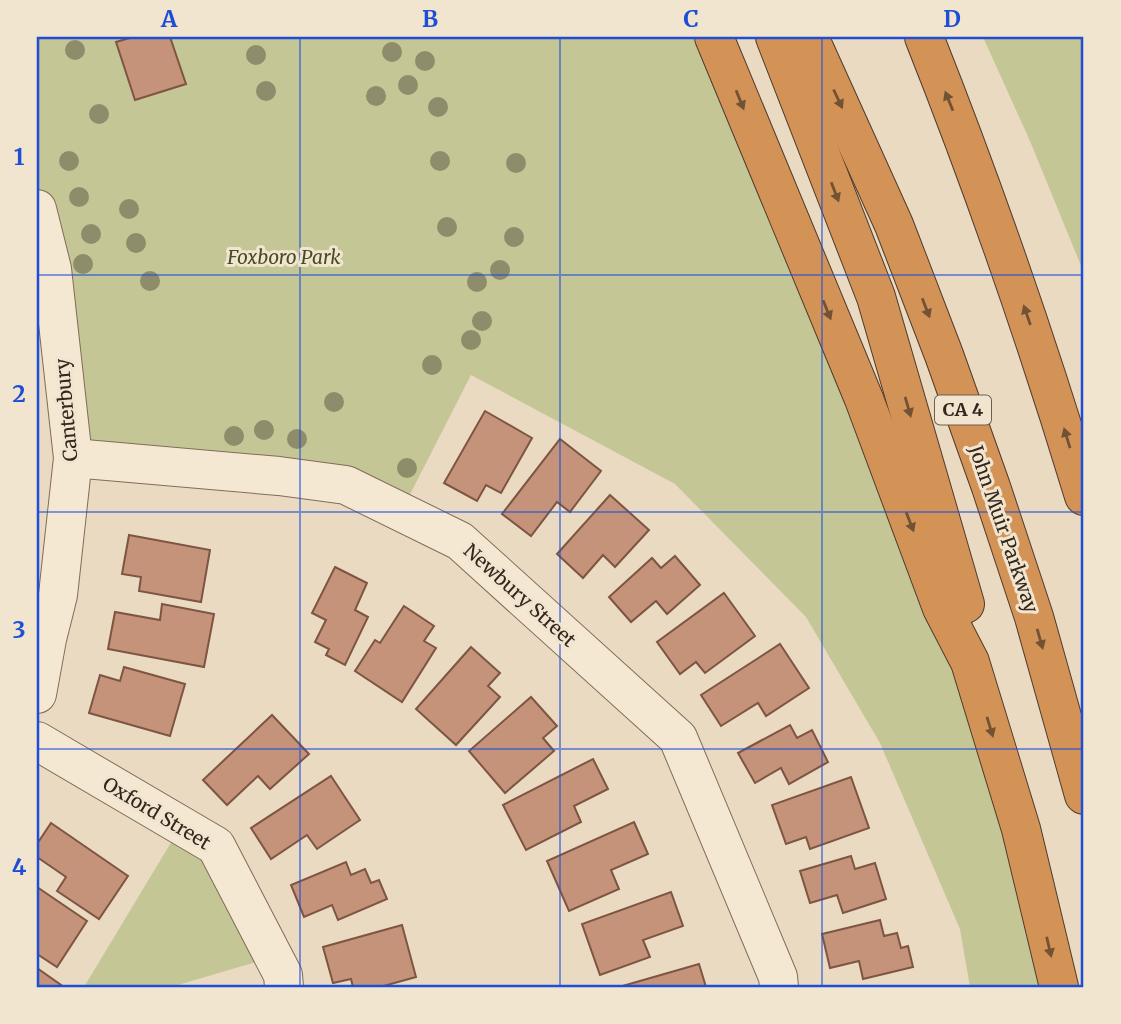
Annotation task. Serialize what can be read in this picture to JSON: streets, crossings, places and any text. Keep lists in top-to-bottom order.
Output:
{
  "streets": {
    "highway": ["CA 4", "John Muir Parkway"],
    "street": ["Canterbury", "Newbury Street", "Oxford Street"]
  },
  "crossings": [
    ["Canterbury", "Newbury Street"]
  ],
  "parks": ["Foxboro Park"],
  "grid": {
    "columns": [
      "A",
      "B",
      "C",
      "D"
    ],
    "rows": [
      "1",
      "2",
      "3",
      "4"
    ]
  }
}
